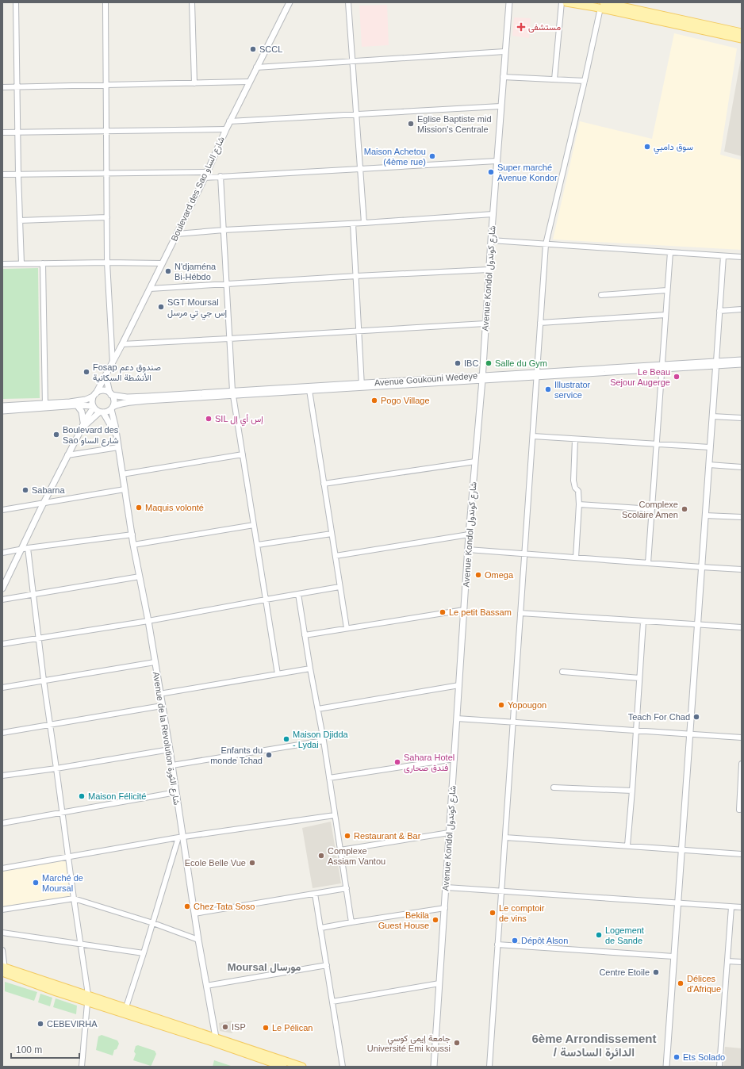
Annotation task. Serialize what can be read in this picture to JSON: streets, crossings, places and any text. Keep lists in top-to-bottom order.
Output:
{
  "streets": {
    "street": [
      "Boulevard des Sao شارع الساو",
      "Avenue Kondol شارع كوندول",
      "Avenue Goukouni Wedeye",
      "Avenue de la Revolution شارع الثورة"
    ]
  },
  "crossings": [
    ["Boulevard des Sao شارع الساو", "Avenue Goukouni Wedeye"],
    ["Boulevard des Sao شارع الساو", "Avenue de la Revolution شارع الثورة"],
    ["Avenue Kondol شارع كوندول", "Avenue Goukouni Wedeye"],
    ["Avenue Goukouni Wedeye", "Avenue de la Revolution شارع الثورة"]
  ],
  "districts": ["Moursal مورسال", "6ème Arrondissement / الدائرة السادسة"],
  "places": {
    "health": ["مستشفى"],
    "other": [
      "SCCL",
      "Eglise Baptiste mid Mission's Centrale",
      "سوق دامبي",
      "Maison Achetou (4ème rue)",
      "Super marché Avenue Kondor",
      "N'djaména Bi-Hébdo",
      "SGT Moursal إس جي تي مرسل",
      "IBC",
      "Salle du Gym",
      "Fosap صندوق دعم الأنشطة السكانية",
      "Le Beau Sejour Augerge",
      "Illustrator service",
      "Pogo Village",
      "SIL إس أي إل",
      "Boulevard des Sao شارع الساو",
      "Sabarna",
      "Maquis volonté",
      "Complexe Scolaire Amen",
      "Omega",
      "Le petit Bassam",
      "Yopougon",
      "Teach For Chad",
      "Maison Djidda - Lydai",
      "Enfants du monde Tchad",
      "Sahara Hotel فندق صحارى",
      "Maison Félicité",
      "Restaurant & Bar",
      "Complexe Assiam Vantou",
      "Ecole Belle Vue",
      "Marché de Moursal",
      "Chez Tata Soso",
      "Le comptoir de vins",
      "Bekila Guest House",
      "Logement de Sande",
      "Dépôt Alson",
      "Centre Etoile",
      "Délices d'Afrique",
      "CEBEVIRHA",
      "ISP",
      "Le Pélican",
      "جامعة إيمي كوسي Université Emi koussi",
      "Ets Solado"
    ]
  },
  "scale_bar": "100 m"
}
